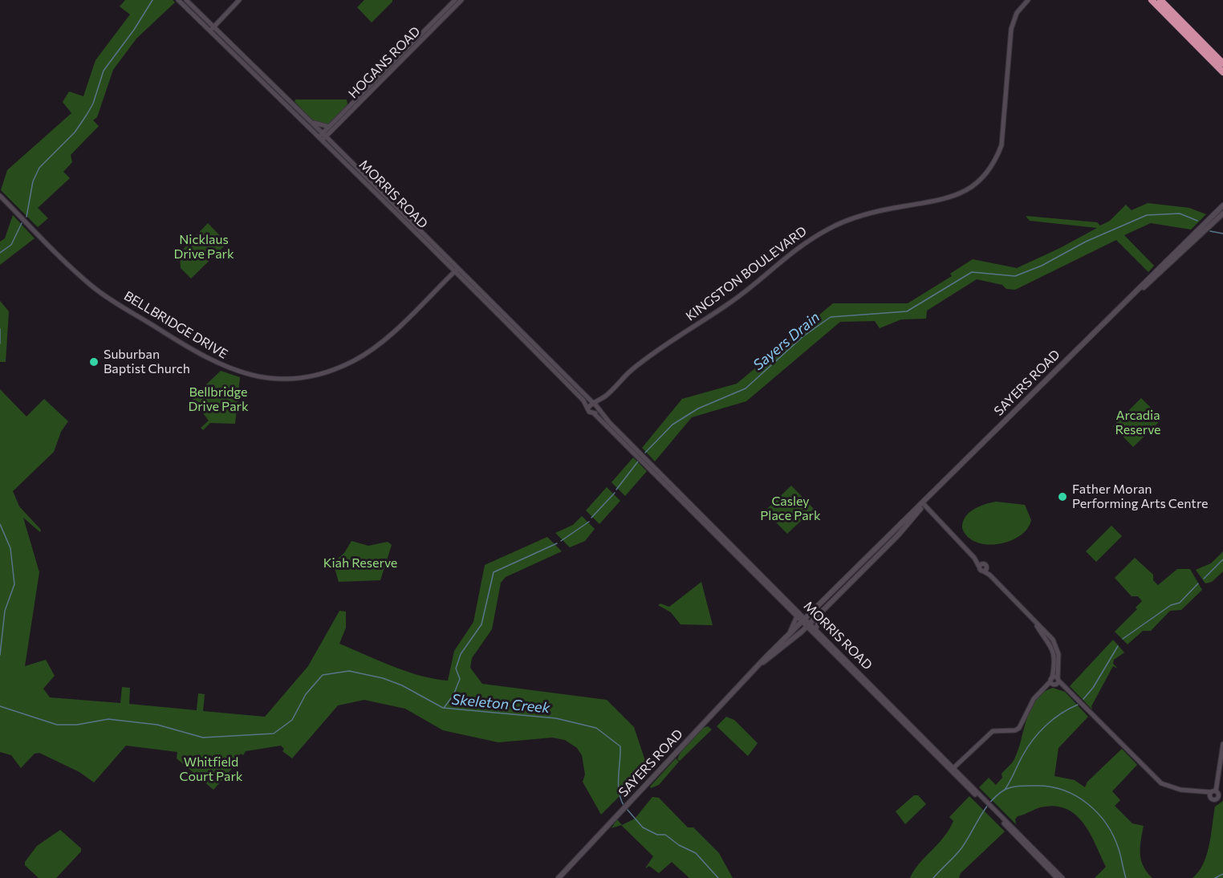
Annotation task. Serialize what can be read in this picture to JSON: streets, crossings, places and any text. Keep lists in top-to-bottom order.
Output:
{
  "streets": {
    "main road": ["SAYERS ROAD"],
    "street": [
      "HOGANS ROAD",
      "MORRIS ROAD",
      "KINGSTON BOULEVARD",
      "BELLBRIDGE DRIVE"
    ]
  },
  "crossings": [
    ["HOGANS ROAD", "MORRIS ROAD"],
    ["MORRIS ROAD", "KINGSTON BOULEVARD"],
    ["MORRIS ROAD", "BELLBRIDGE DRIVE"],
    ["MORRIS ROAD", "SAYERS ROAD"]
  ],
  "water": ["Sayers Drain", "Skeleton Creek"],
  "parks": [
    "Nicklaus Drive Park",
    "Bellbridge Drive Park",
    "Arcadia Reserve",
    "Casley Place Park",
    "Kiah Reserve",
    "Whitfield Court Park"
  ],
  "places": ["Suburban Baptist Church", "Father Moran Performing Arts Centre"]
}
